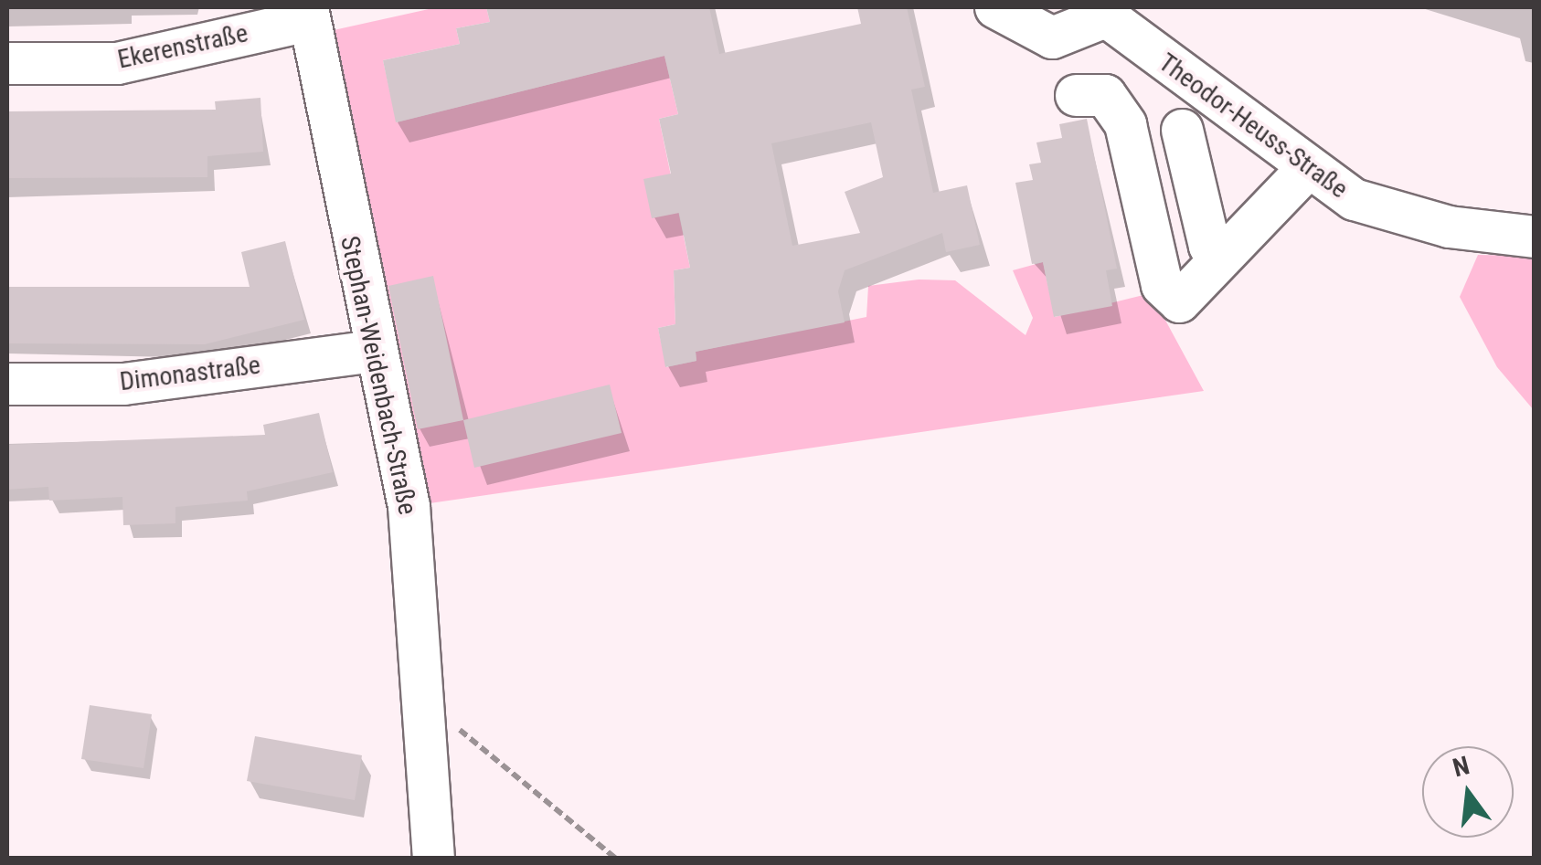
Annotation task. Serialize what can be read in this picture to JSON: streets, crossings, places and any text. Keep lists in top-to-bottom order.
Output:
{
  "streets": {
    "street": [
      "Ekerenstraße",
      "Theodor-Heuss-Straße",
      "Dimonastraße",
      "Stephan-Weidenbach-Straße"
    ]
  },
  "crossings": [
    ["Ekerenstraße", "Stephan-Weidenbach-Straße"],
    ["Dimonastraße", "Stephan-Weidenbach-Straße"]
  ],
  "north": "top"
}
